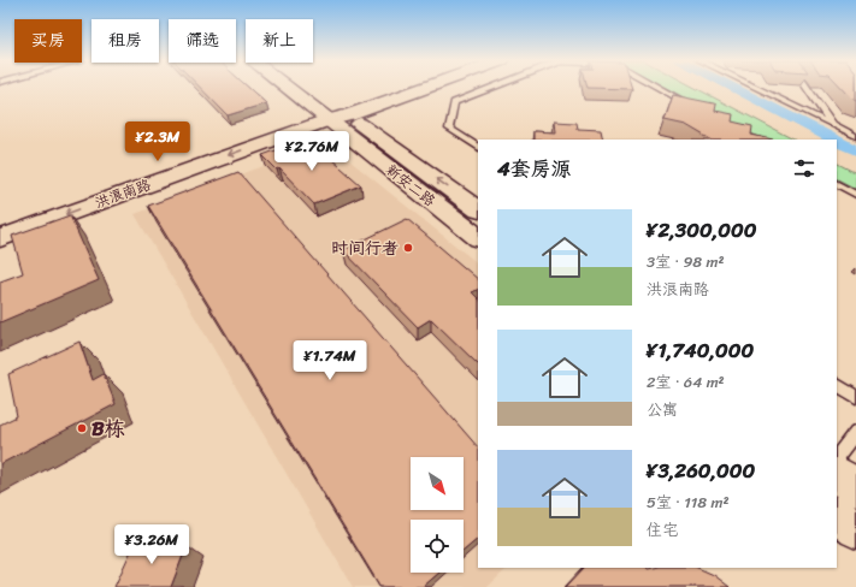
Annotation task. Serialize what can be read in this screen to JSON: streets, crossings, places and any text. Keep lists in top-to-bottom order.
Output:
{
  "streets": {
    "main road": ["新安二路", "洪浪南路"]
  },
  "crossings": [
    ["新安二路", "洪浪南路"]
  ],
  "one_way": ["洪浪南路"],
  "places": ["时间行者", "B栋"],
  "north": "bottom right",
  "page": {
    "chip": [
      "买房",
      "租房",
      "筛选",
      "新上"
    ],
    "price": [
      "¥2.3M",
      "¥2.76M",
      "¥1.74M",
      "¥3.26M"
    ],
    "heading": "4套房源",
    "list": [
      {
        "name": "¥2,300,000",
        "note": "3室 · 98 m² · 洪浪南路"
      },
      {
        "name": "¥1,740,000",
        "note": "2室 · 64 m² · 公寓"
      },
      {
        "name": "¥3,260,000",
        "note": "5室 · 118 m² · 住宅"
      }
    ]
  }
}
